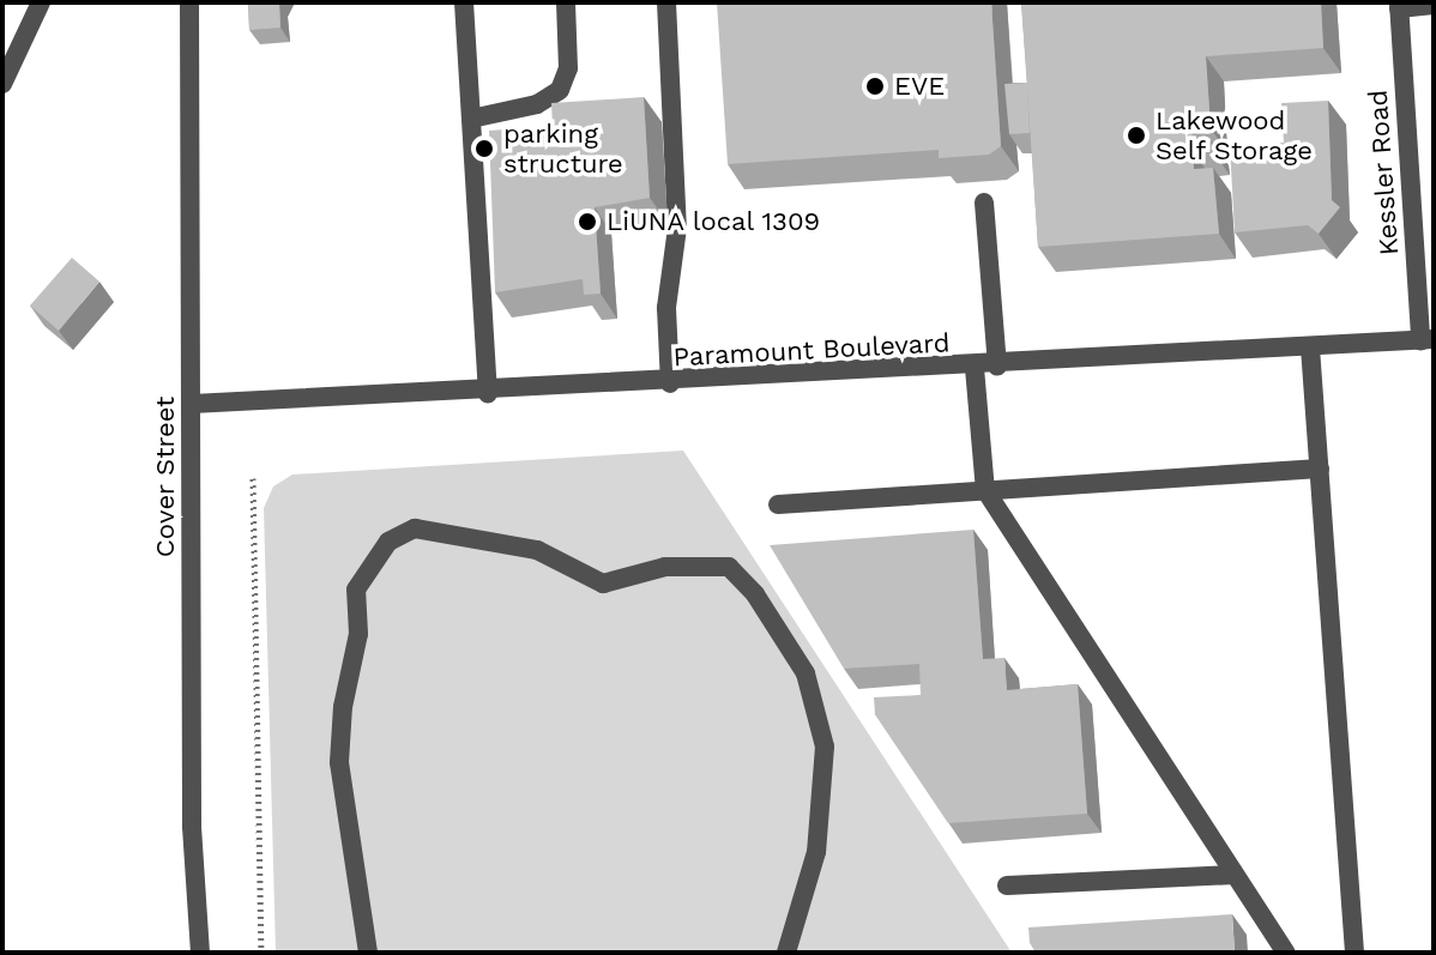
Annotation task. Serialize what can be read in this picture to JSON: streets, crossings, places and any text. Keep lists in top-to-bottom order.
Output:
{
  "streets": {
    "street": ["Kessler Road", "Paramount Boulevard", "Cover Street"]
  },
  "crossings": [
    ["Kessler Road", "Paramount Boulevard"],
    ["Paramount Boulevard", "Cover Street"]
  ],
  "places": [
    "EVE",
    "Lakewood Self Storage",
    "parking structure",
    "LiUNA local 1309"
  ]
}
